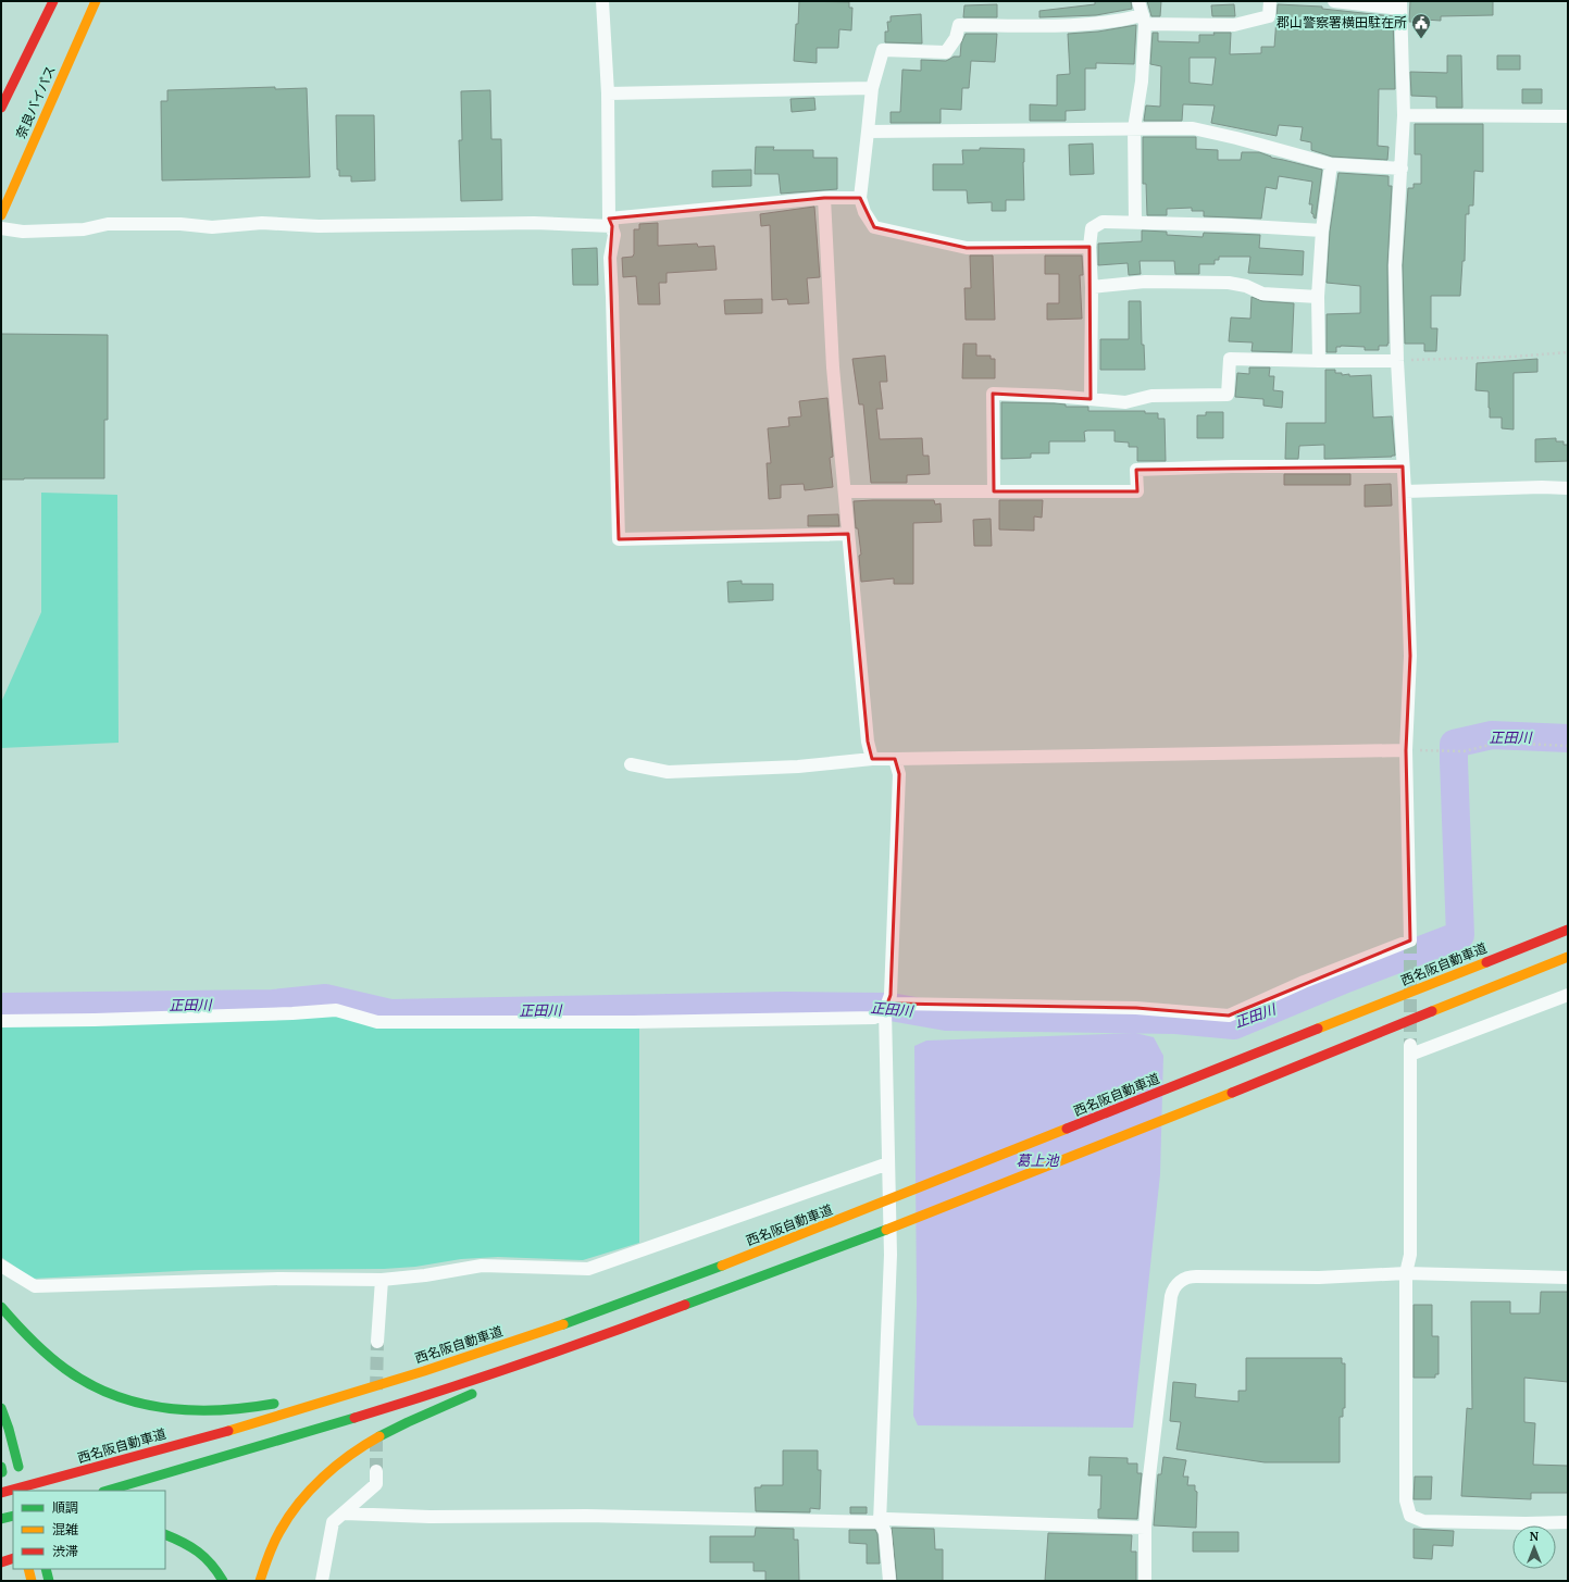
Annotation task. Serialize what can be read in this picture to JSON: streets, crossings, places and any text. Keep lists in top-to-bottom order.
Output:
{
  "streets": {
    "highway": ["奈良バイパス", "西名阪自動車道"]
  },
  "water": ["正田川", "葛上池"],
  "places": {
    "public building": ["郡山警察署横田駐在所"]
  },
  "legend": ["順調", "混雑", "渋滞"],
  "north": "top"
}
